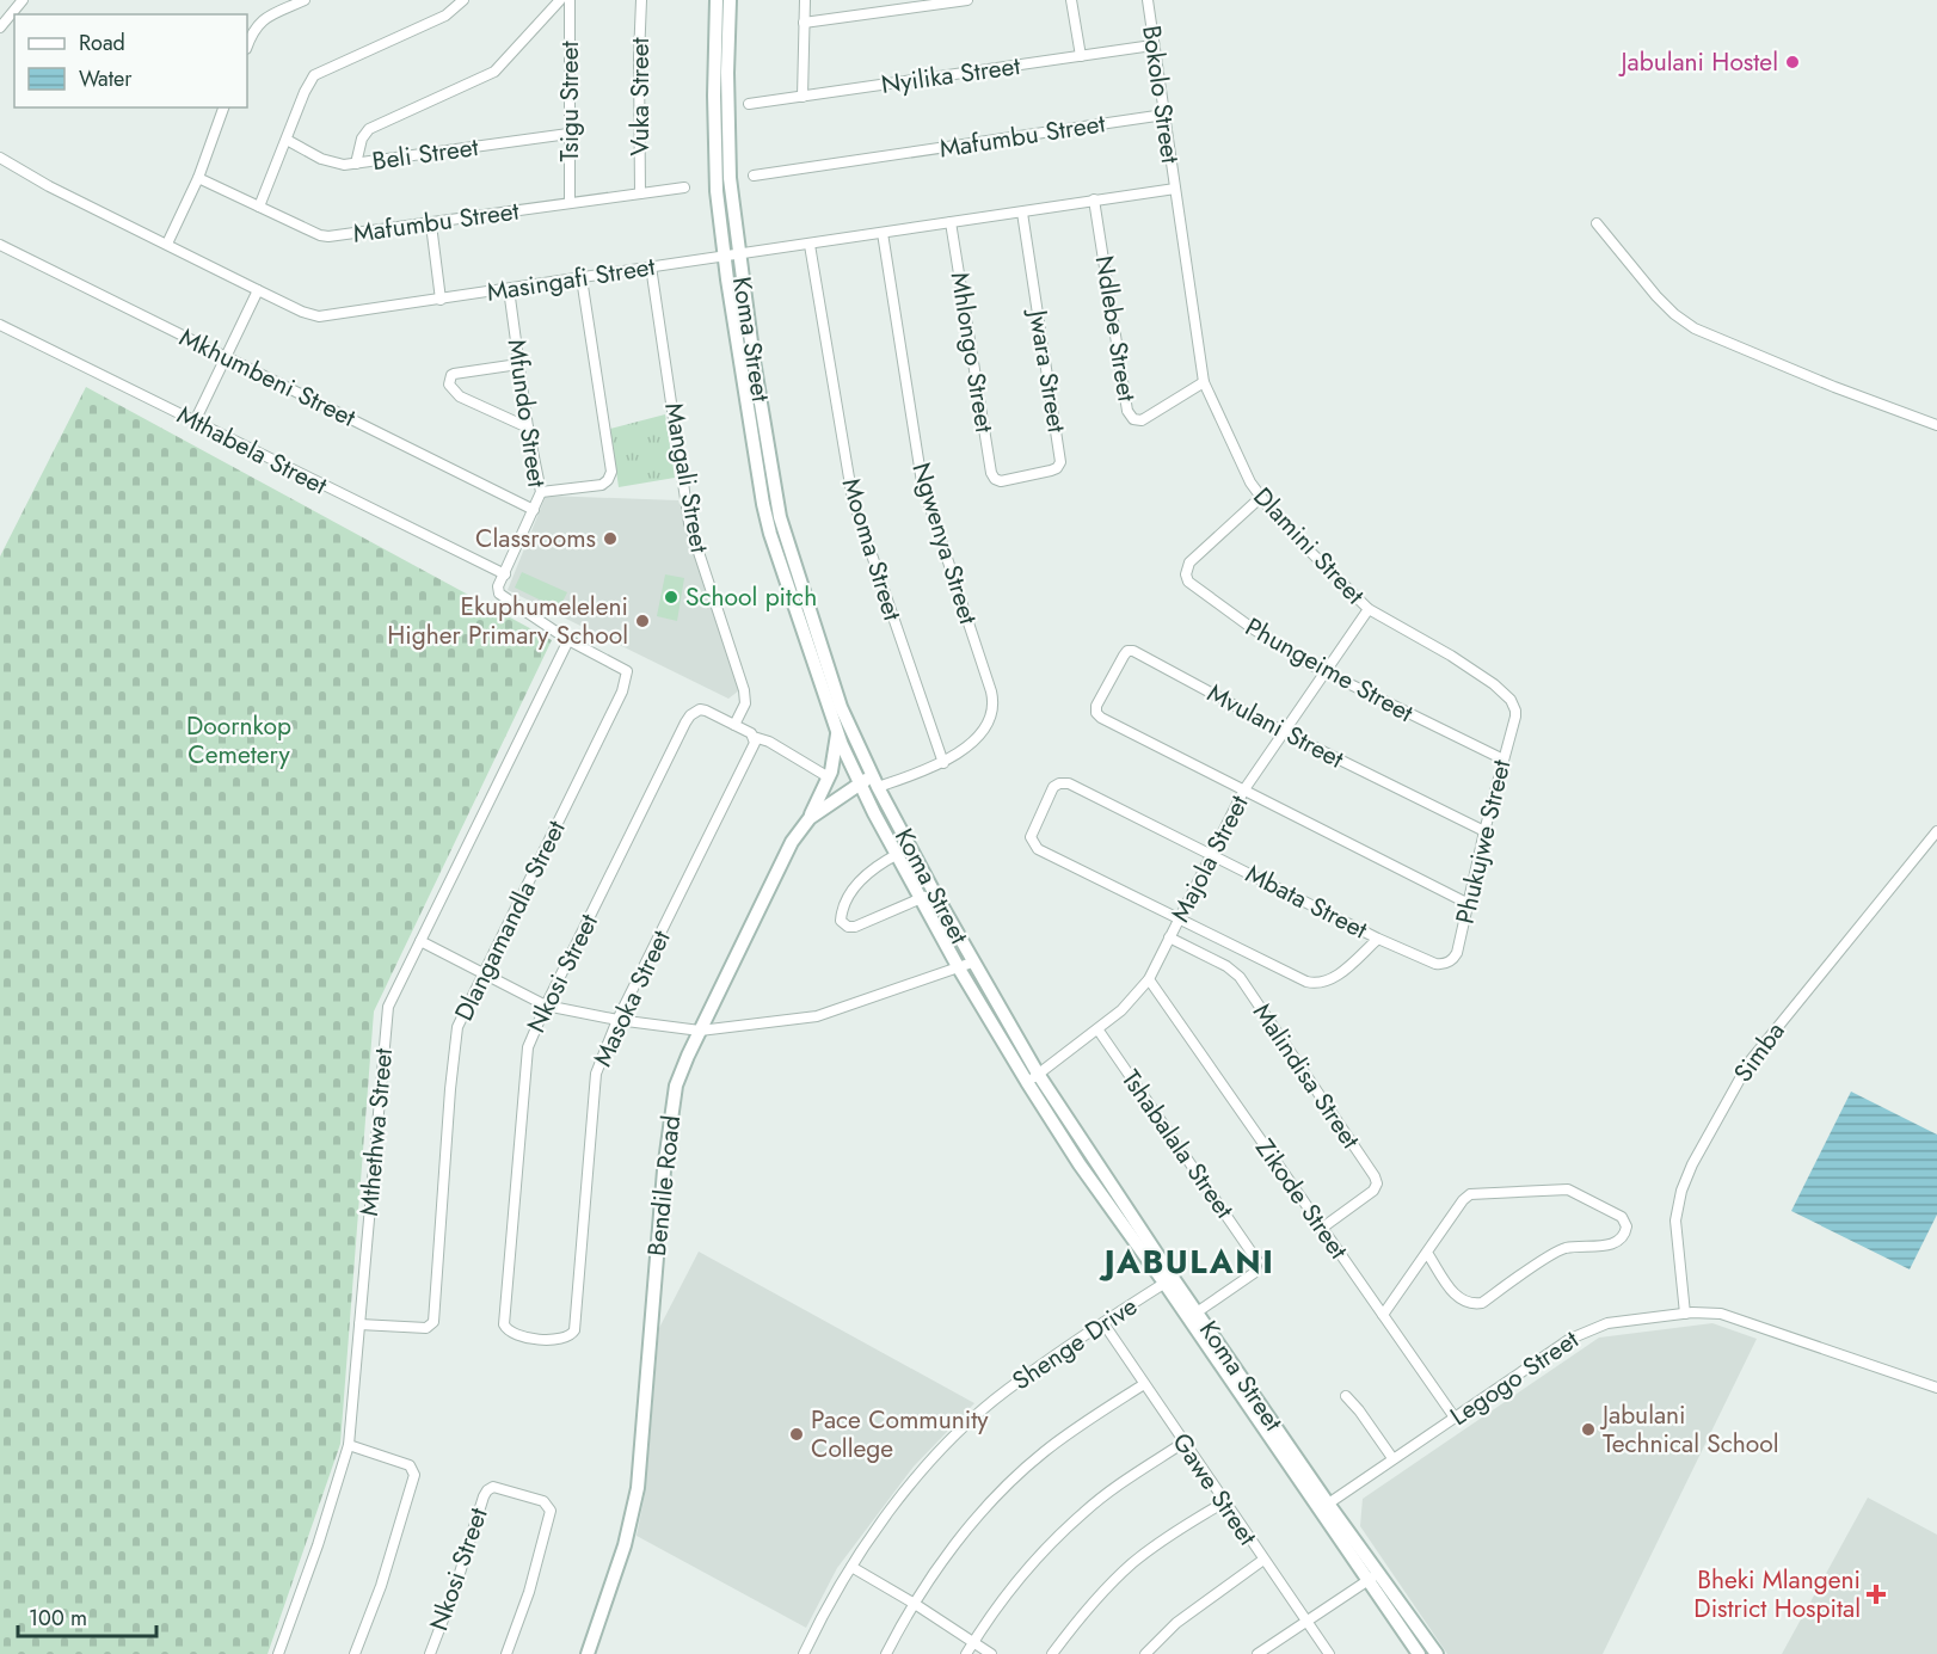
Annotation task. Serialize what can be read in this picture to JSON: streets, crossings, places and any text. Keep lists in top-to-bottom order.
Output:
{
  "streets": {
    "main road": ["Koma Street", "Bendile Road"],
    "street": [
      "Nyilika Street",
      "Bokolo Street",
      "Vuka Street",
      "Tsigu Street",
      "Mafumbu Street",
      "Beli Street",
      "Masingafi Street",
      "Ndlebe Street",
      "Mhlongo Street",
      "Jwara Street",
      "Mkhumbeni Street",
      "Mfundo Street",
      "Mthabela Street",
      "Mangali Street",
      "Ngwenya Street",
      "Dlamini Street",
      "Mooma Street",
      "Phungeime Street",
      "Mvulani Street",
      "Phukujwe Street",
      "Majola Street",
      "Mbata Street",
      "Dlangamandla Street",
      "Nkosi Street",
      "Masoka Street",
      "Simba",
      "Malindisa Street",
      "Mthethwa Street",
      "Tshabalala Street",
      "Zikode Street",
      "Shenge Drive",
      "Legogo Street",
      "Gawe Street"
    ]
  },
  "crossings": [
    ["Nyilika Street", "Bokolo Street"],
    ["Bokolo Street", "Mafumbu Street"],
    ["Bokolo Street", "Masingafi Street"],
    ["Bokolo Street", "Dlamini Street"],
    ["Vuka Street", "Mafumbu Street"],
    ["Tsigu Street", "Mafumbu Street"],
    ["Tsigu Street", "Beli Street"],
    ["Masingafi Street", "Ndlebe Street"],
    ["Masingafi Street", "Koma Street"],
    ["Masingafi Street", "Mhlongo Street"],
    ["Masingafi Street", "Jwara Street"],
    ["Masingafi Street", "Mfundo Street"],
    ["Masingafi Street", "Mangali Street"],
    ["Masingafi Street", "Ngwenya Street"],
    ["Masingafi Street", "Dlamini Street"],
    ["Masingafi Street", "Mooma Street"],
    ["Ndlebe Street", "Dlamini Street"],
    ["Koma Street", "Ngwenya Street"],
    ["Koma Street", "Majola Street"],
    ["Koma Street", "Tshabalala Street"],
    ["Koma Street", "Bendile Road"],
    ["Koma Street", "Shenge Drive"],
    ["Koma Street", "Legogo Street"],
    ["Mhlongo Street", "Jwara Street"],
    ["Mkhumbeni Street", "Mfundo Street"],
    ["Mfundo Street", "Mthabela Street"],
    ["Mangali Street", "Nkosi Street"],
    ["Ngwenya Street", "Mooma Street"],
    ["Ngwenya Street", "Bendile Road"],
    ["Dlamini Street", "Phungeime Street"],
    ["Dlamini Street", "Phukujwe Street"],
    ["Dlamini Street", "Majola Street"],
    ["Phungeime Street", "Phukujwe Street"],
    ["Phungeime Street", "Majola Street"],
    ["Mvulani Street", "Phukujwe Street"],
    ["Mvulani Street", "Majola Street"],
    ["Phukujwe Street", "Mbata Street"],
    ["Majola Street", "Mbata Street"],
    ["Majola Street", "Malindisa Street"],
    ["Majola Street", "Tshabalala Street"],
    ["Majola Street", "Zikode Street"],
    ["Dlangamandla Street", "Mthethwa Street"],
    ["Nkosi Street", "Masoka Street"],
    ["Simba", "Legogo Street"],
    ["Malindisa Street", "Zikode Street"],
    ["Zikode Street", "Legogo Street"],
    ["Shenge Drive", "Gawe Street"]
  ],
  "districts": ["JABULANI"],
  "parks": ["Doornkop Cemetery"],
  "places": {
    "other": [
      "Jabulani Hostel",
      "Classrooms",
      "School pitch",
      "Ekuphumeleleni Higher Primary School",
      "Jabulani Technical School",
      "Pace Community College"
    ],
    "health": ["Bheki Mlangeni District Hospital"]
  },
  "legend": ["Road", "Water"],
  "scale_bar": "100 m"
}
